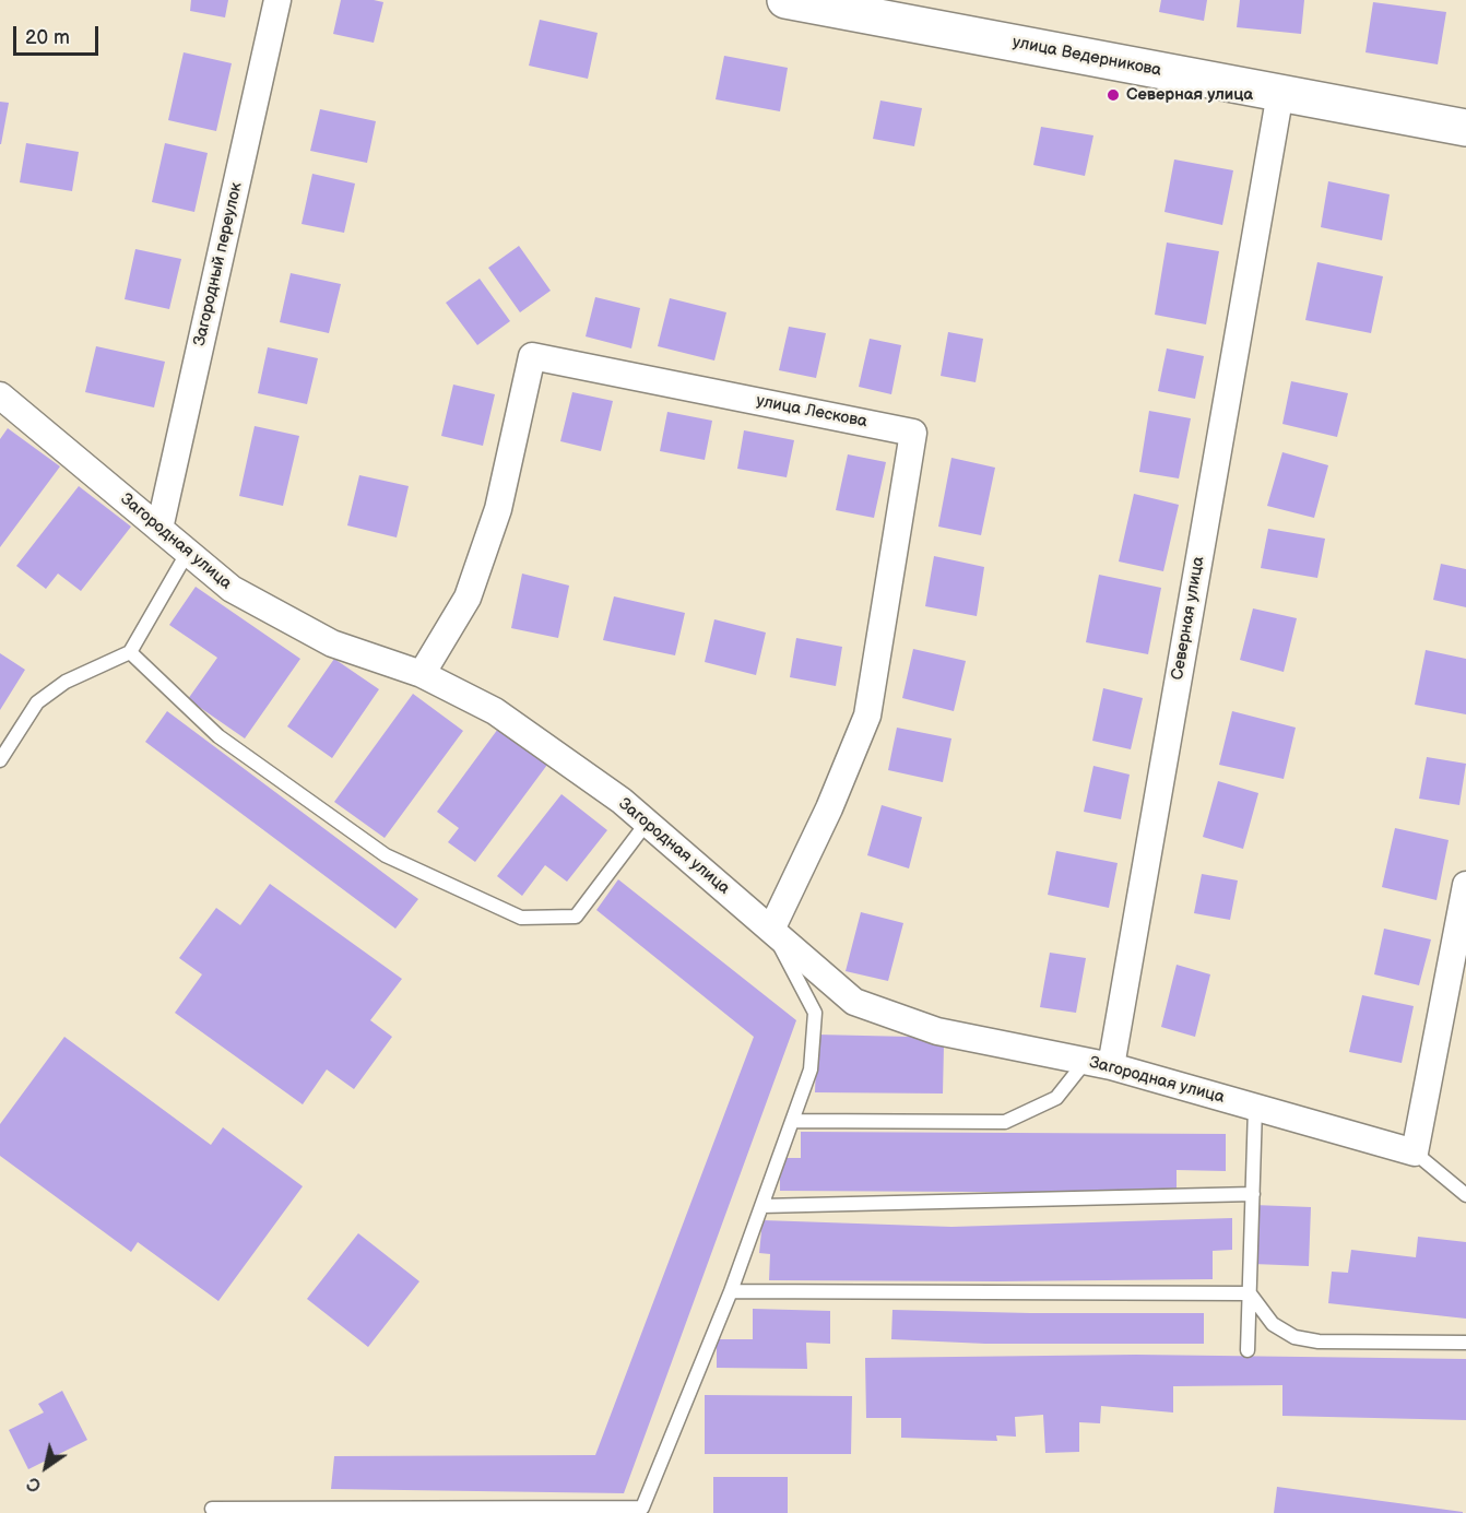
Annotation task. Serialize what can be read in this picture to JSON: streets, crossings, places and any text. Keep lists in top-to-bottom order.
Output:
{
  "streets": {
    "street": [
      "улица Ведерникова",
      "Загородный переулок",
      "улица Лескова",
      "Загородная улица",
      "Северная улица"
    ]
  },
  "crossings": [
    ["улица Ведерникова", "Северная улица"],
    ["Загородный переулок", "Загородная улица"],
    ["улица Лескова", "Загородная улица"],
    ["Загородная улица", "Северная улица"]
  ],
  "places": ["Северная улица"],
  "scale_bar": "20 m",
  "north": "bottom left"
}
